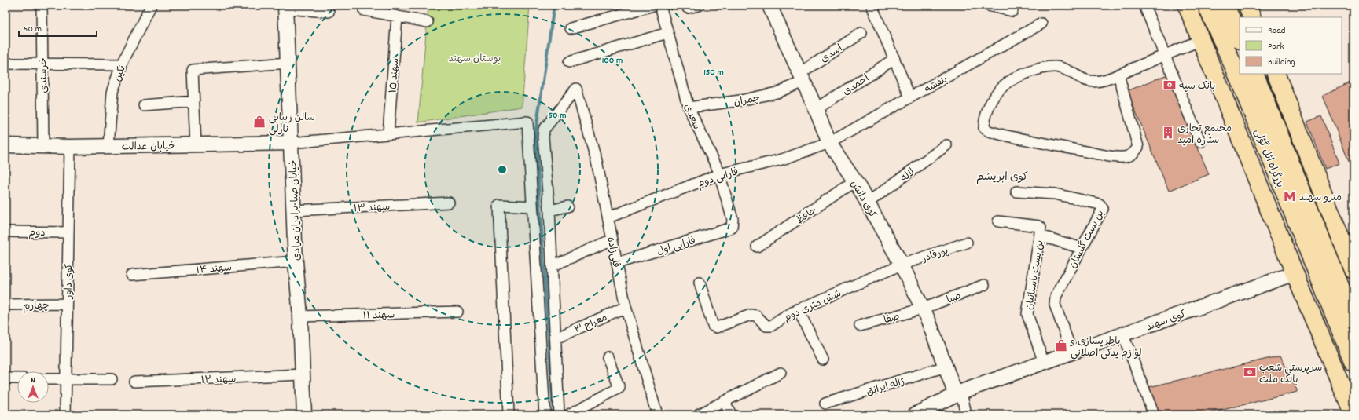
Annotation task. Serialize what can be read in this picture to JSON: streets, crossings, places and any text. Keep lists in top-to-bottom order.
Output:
{
  "streets": {
    "highway": ["بزرگراه ائل گؤلی"],
    "main road": [
      "خیابان عدالت",
      "کوی دانش",
      "خیابان صبا-برادران مرادی",
      "کوی سهند"
    ],
    "street": [
      "اسدی",
      "نگین",
      "خرسندی",
      "سهند ۱۵",
      "بنفشه",
      "احمدی",
      "چمران",
      "سعدی",
      "لاله",
      "فارابی دوم",
      "سهند ۱۳",
      "حافظ",
      "دوم",
      "بن بست گلستان",
      "فارابی اول",
      "قلی‌زاده",
      "پورقادر",
      "سهند ۱۴",
      "بن بست باستانیان",
      "کوی داور",
      "صبا",
      "چهارم",
      "شش متری دوم",
      "سهند ۱۱",
      "صفا",
      "معراج ۳",
      "سهند ۱۲",
      "ژاله ایرانق"
    ]
  },
  "crossings": [
    ["اسدی", "چمران"],
    ["اسدی", "کوی دانش"],
    ["نگین", "خیابان عدالت"],
    ["خرسندی", "خیابان عدالت"],
    ["بنفشه", "فارابی دوم"],
    ["بنفشه", "کوی دانش"],
    ["احمدی", "کوی دانش"],
    ["چمران", "سعدی"],
    ["چمران", "کوی دانش"],
    ["سعدی", "فارابی دوم"],
    ["سعدی", "فارابی اول"],
    ["خیابان عدالت", "خیابان صبا-برادران مرادی"],
    ["خیابان عدالت", "کوی داور"],
    ["لاله", "کوی دانش"],
    ["فارابی دوم", "کوی دانش"],
    ["فارابی دوم", "قلی‌زاده"],
    ["کوی دانش", "حافظ"],
    ["کوی دانش", "پورقادر"],
    ["کوی دانش", "صبا"],
    ["کوی دانش", "شش متری دوم"],
    ["کوی دانش", "صفا"],
    ["کوی دانش", "کوی سهند"],
    ["کوی دانش", "ژاله ایرانق"],
    ["سهند ۱۳", "خیابان صبا-برادران مرادی"],
    ["خیابان صبا-برادران مرادی", "سهند ۱۴"],
    ["خیابان صبا-برادران مرادی", "سهند ۱۱"],
    ["خیابان صبا-برادران مرادی", "سهند ۱۲"],
    ["دوم", "کوی داور"],
    ["بن بست گلستان", "کوی سهند"],
    ["فارابی اول", "قلی‌زاده"],
    ["قلی‌زاده", "معراج ۳"],
    ["پورقادر", "شش متری دوم"],
    ["بن بست باستانیان", "کوی سهند"],
    ["کوی داور", "چهارم"],
    ["صبا", "صفا"]
  ],
  "districts": ["کوی ابریشم"],
  "parks": ["بوستان سهند"],
  "places": {
    "bank": ["بانک سپه", "سرپرستی شعب بانک ملت"],
    "shop": ["سالن زیبایی نازلی", "باطریسازی و لوازم یدکی اصلانی"],
    "building": ["مجتمع تجاری ستاره امید"],
    "metro station": ["مترو سهند"]
  },
  "legend": ["Road", "Park", "Building"],
  "scale_bar": "50 m",
  "north": "top",
  "rings": ["100 m", "150 m", "50 m"]
}
